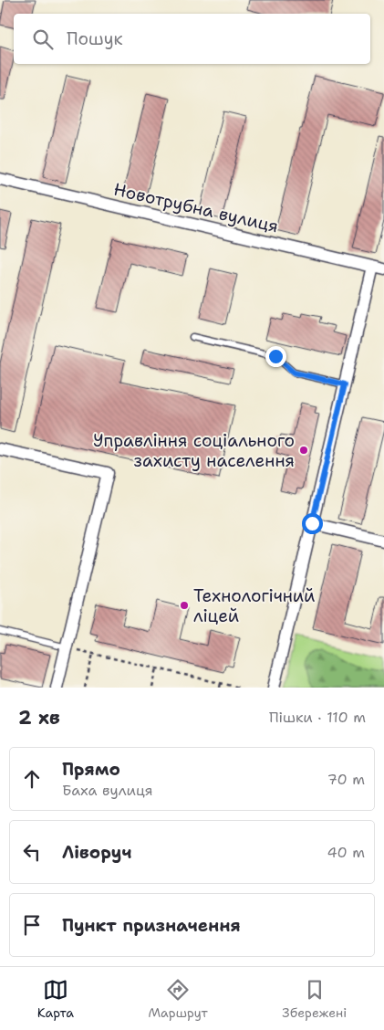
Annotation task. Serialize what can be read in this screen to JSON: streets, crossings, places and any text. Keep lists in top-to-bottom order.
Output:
{
  "streets": {
    "street": ["Новотрубна вулиця"]
  },
  "places": ["Управління соціального захисту населення", "Технологічний ліцей"],
  "page": {
    "search": "Пошук",
    "heading": ["2 хв", "Пішки · 110 m"],
    "list": [
      ["Прямо", "Баха вулиця", "70 m"],
      ["Ліворуч", "40 m"],
      "Пункт призначення"
    ],
    "nav": ["Карта", "Маршрут", "Збережені"]
  }
}
